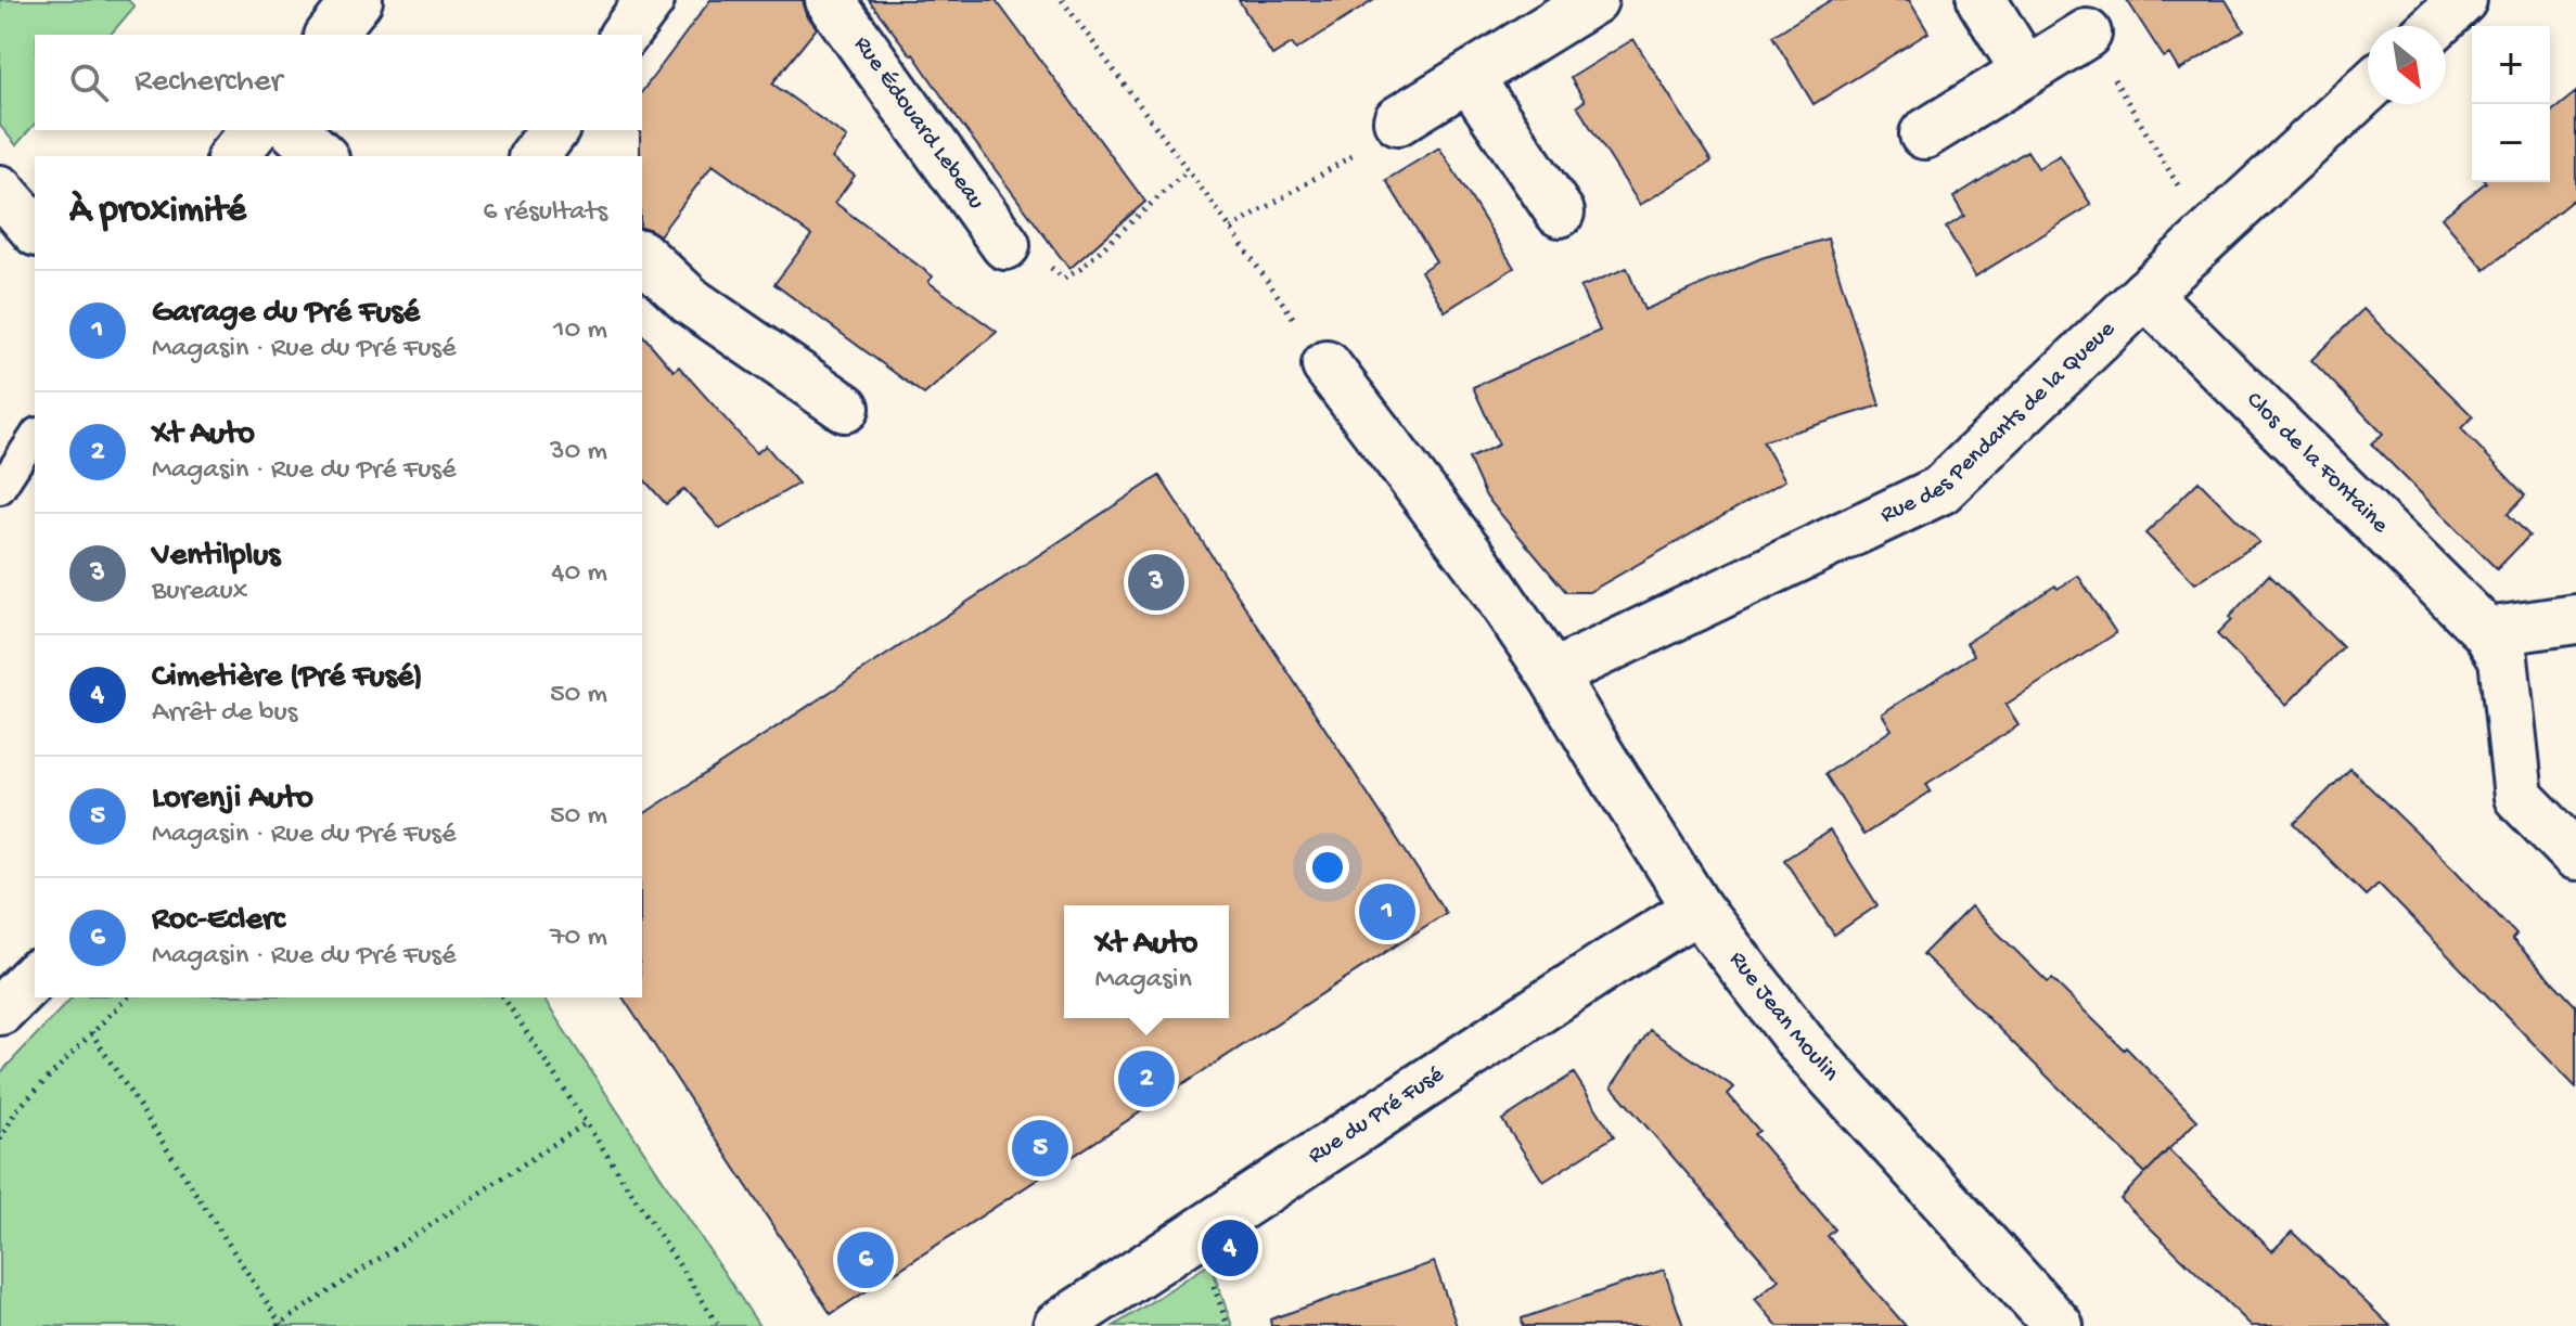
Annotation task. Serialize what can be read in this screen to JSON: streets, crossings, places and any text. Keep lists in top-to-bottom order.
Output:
{
  "streets": {
    "street": [
      "Rue Édouard Lebeau",
      "Rue des Pendants de la Queue",
      "Clos de la Fontaine",
      "Rue Jean Moulin",
      "Rue du Pré Fusé"
    ]
  },
  "crossings": [
    ["Rue des Pendants de la Queue", "Clos de la Fontaine"],
    ["Rue des Pendants de la Queue", "Rue Jean Moulin"],
    ["Rue Jean Moulin", "Rue du Pré Fusé"]
  ],
  "north": "bottom right",
  "page": {
    "map_buttons": ["+", "−"],
    "search": "Rechercher",
    "heading": ["À proximité", "6 résultats"],
    "list": [
      {
        "mark": "1",
        "name": "Garage du Pré Fusé",
        "note": "Magasin · Rue du Pré Fusé",
        "value": "10 m"
      },
      {
        "mark": "2",
        "name": "Xt Auto",
        "note": "Magasin · Rue du Pré Fusé",
        "value": "30 m"
      },
      {
        "mark": "3",
        "name": "Ventilplus",
        "note": "Bureaux",
        "value": "40 m"
      },
      {
        "mark": "4",
        "name": "Cimetière (Pré Fusé)",
        "note": "Arrêt de bus",
        "value": "50 m"
      },
      {
        "mark": "5",
        "name": "Lorenji Auto",
        "note": "Magasin · Rue du Pré Fusé",
        "value": "50 m"
      },
      {
        "mark": "6",
        "name": "Roc-Eclerc",
        "note": "Magasin · Rue du Pré Fusé",
        "value": "70 m"
      }
    ],
    "pins": [
      "3",
      "1",
      "2",
      "5",
      "4",
      "6"
    ],
    "popup": ["Xt Auto", "Magasin"]
  }
}
